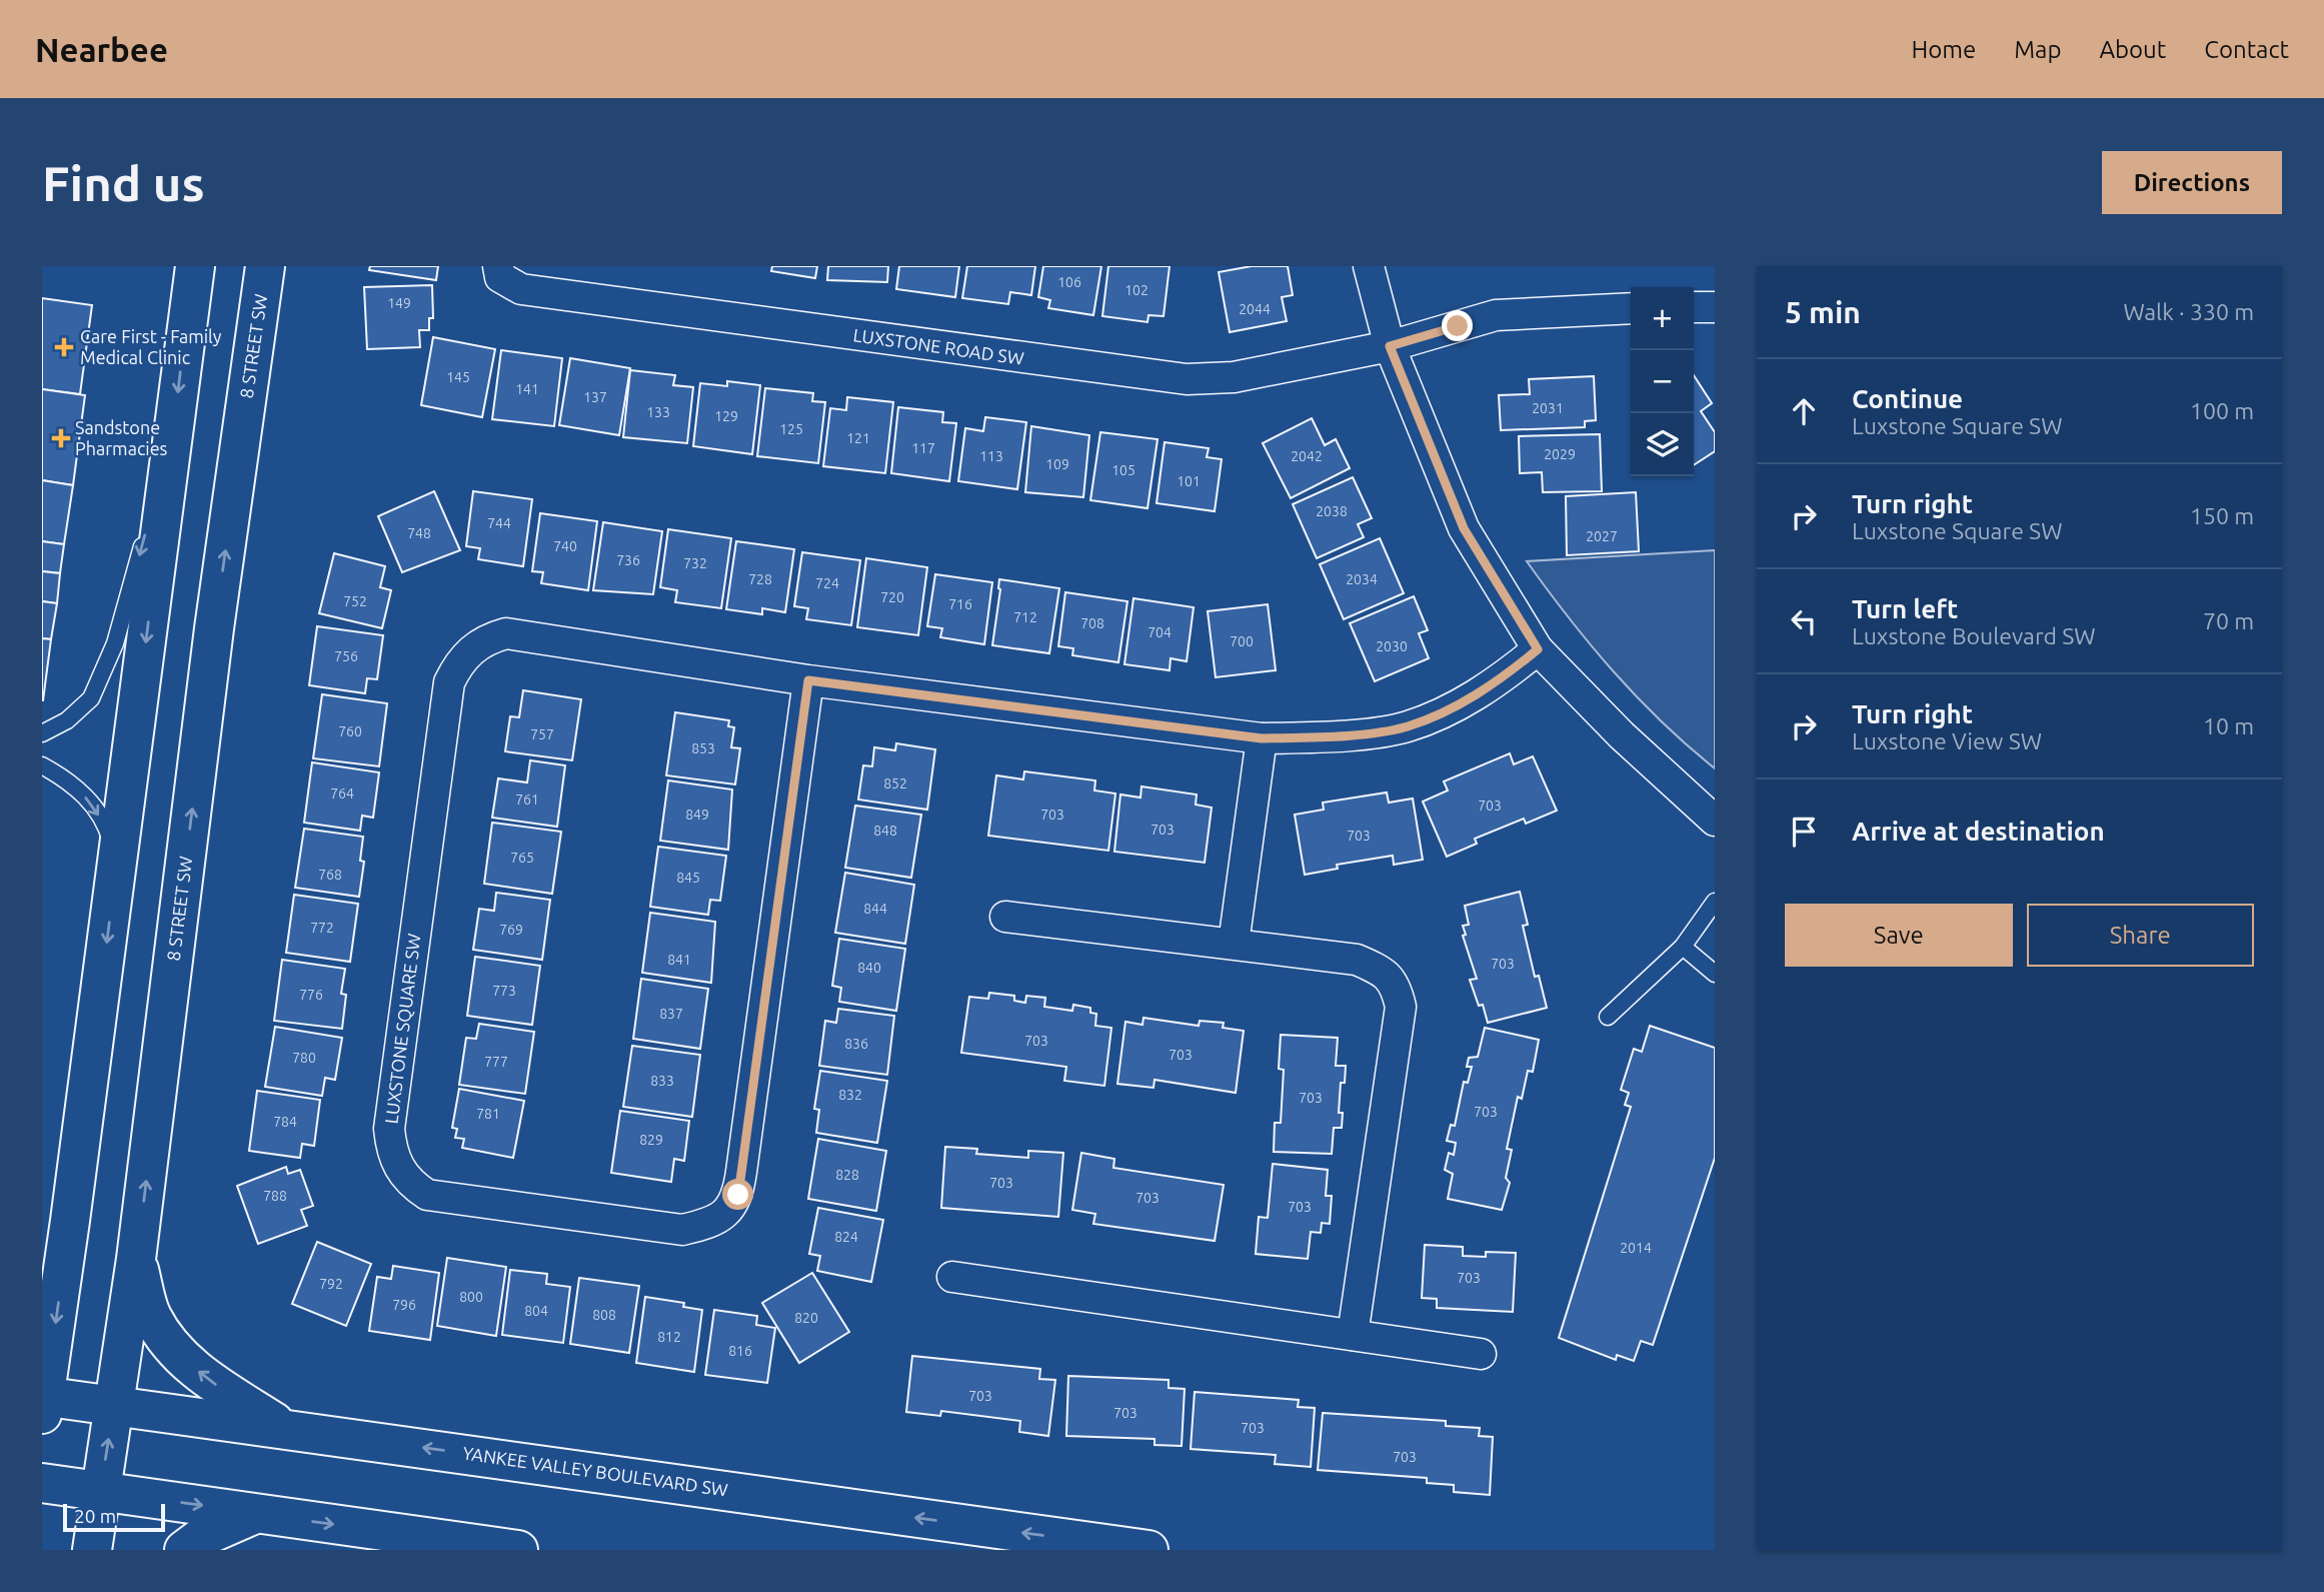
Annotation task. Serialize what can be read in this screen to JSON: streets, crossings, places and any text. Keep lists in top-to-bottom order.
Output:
{
  "streets": {
    "main road": ["8 STREET SW", "YANKEE VALLEY BOULEVARD SW"],
    "street": ["LUXSTONE ROAD SW", "LUXSTONE SQUARE SW"]
  },
  "crossings": [
    ["8 STREET SW", "YANKEE VALLEY BOULEVARD SW"]
  ],
  "one_way": ["YANKEE VALLEY BOULEVARD SW"],
  "places": {
    "health": ["Care First - Family Medical Clinic", "Sandstone Pharmacies"]
  },
  "house_numbers": [
    "106",
    "102",
    "149",
    "2044",
    "145",
    "141",
    "137",
    "2031",
    "133",
    "129",
    "125",
    "121",
    "117",
    "2029",
    "113",
    "2042",
    "109",
    "105",
    "101",
    "2038",
    "744",
    "748",
    "2027",
    "740",
    "736",
    "732",
    "728",
    "2034",
    "724",
    "720",
    "752",
    "716",
    "712",
    "708",
    "704",
    "700",
    "2030",
    "756",
    "760",
    "757",
    "853",
    "852",
    "764",
    "761",
    "703",
    "849",
    "703",
    "703",
    "848",
    "703",
    "765",
    "768",
    "845",
    "844",
    "772",
    "769",
    "841",
    "703",
    "840",
    "773",
    "776",
    "837",
    "703",
    "836",
    "703",
    "780",
    "777",
    "833",
    "832",
    "703",
    "703",
    "781",
    "784",
    "829",
    "828",
    "703",
    "788",
    "703",
    "703",
    "824",
    "2014",
    "703",
    "792",
    "800",
    "796",
    "804",
    "808",
    "820",
    "812",
    "816",
    "703",
    "703",
    "703",
    "703"
  ],
  "scale_bar": "20 m",
  "page": {
    "header": "Nearbee",
    "nav": [
      "Home",
      "Map",
      "About",
      "Contact"
    ],
    "buttons": [
      "Directions",
      ["Save", "Share"]
    ],
    "title": "Find us",
    "heading": ["5 min", "Walk · 330 m"],
    "map_buttons": ["+", "−"],
    "list": [
      ["Continue", "Luxstone Square SW", "100 m"],
      ["Turn right", "Luxstone Square SW", "150 m"],
      ["Turn left", "Luxstone Boulevard SW", "70 m"],
      ["Turn right", "Luxstone View SW", "10 m"],
      "Arrive at destination"
    ],
    "scale": "20 m"
  }
}
